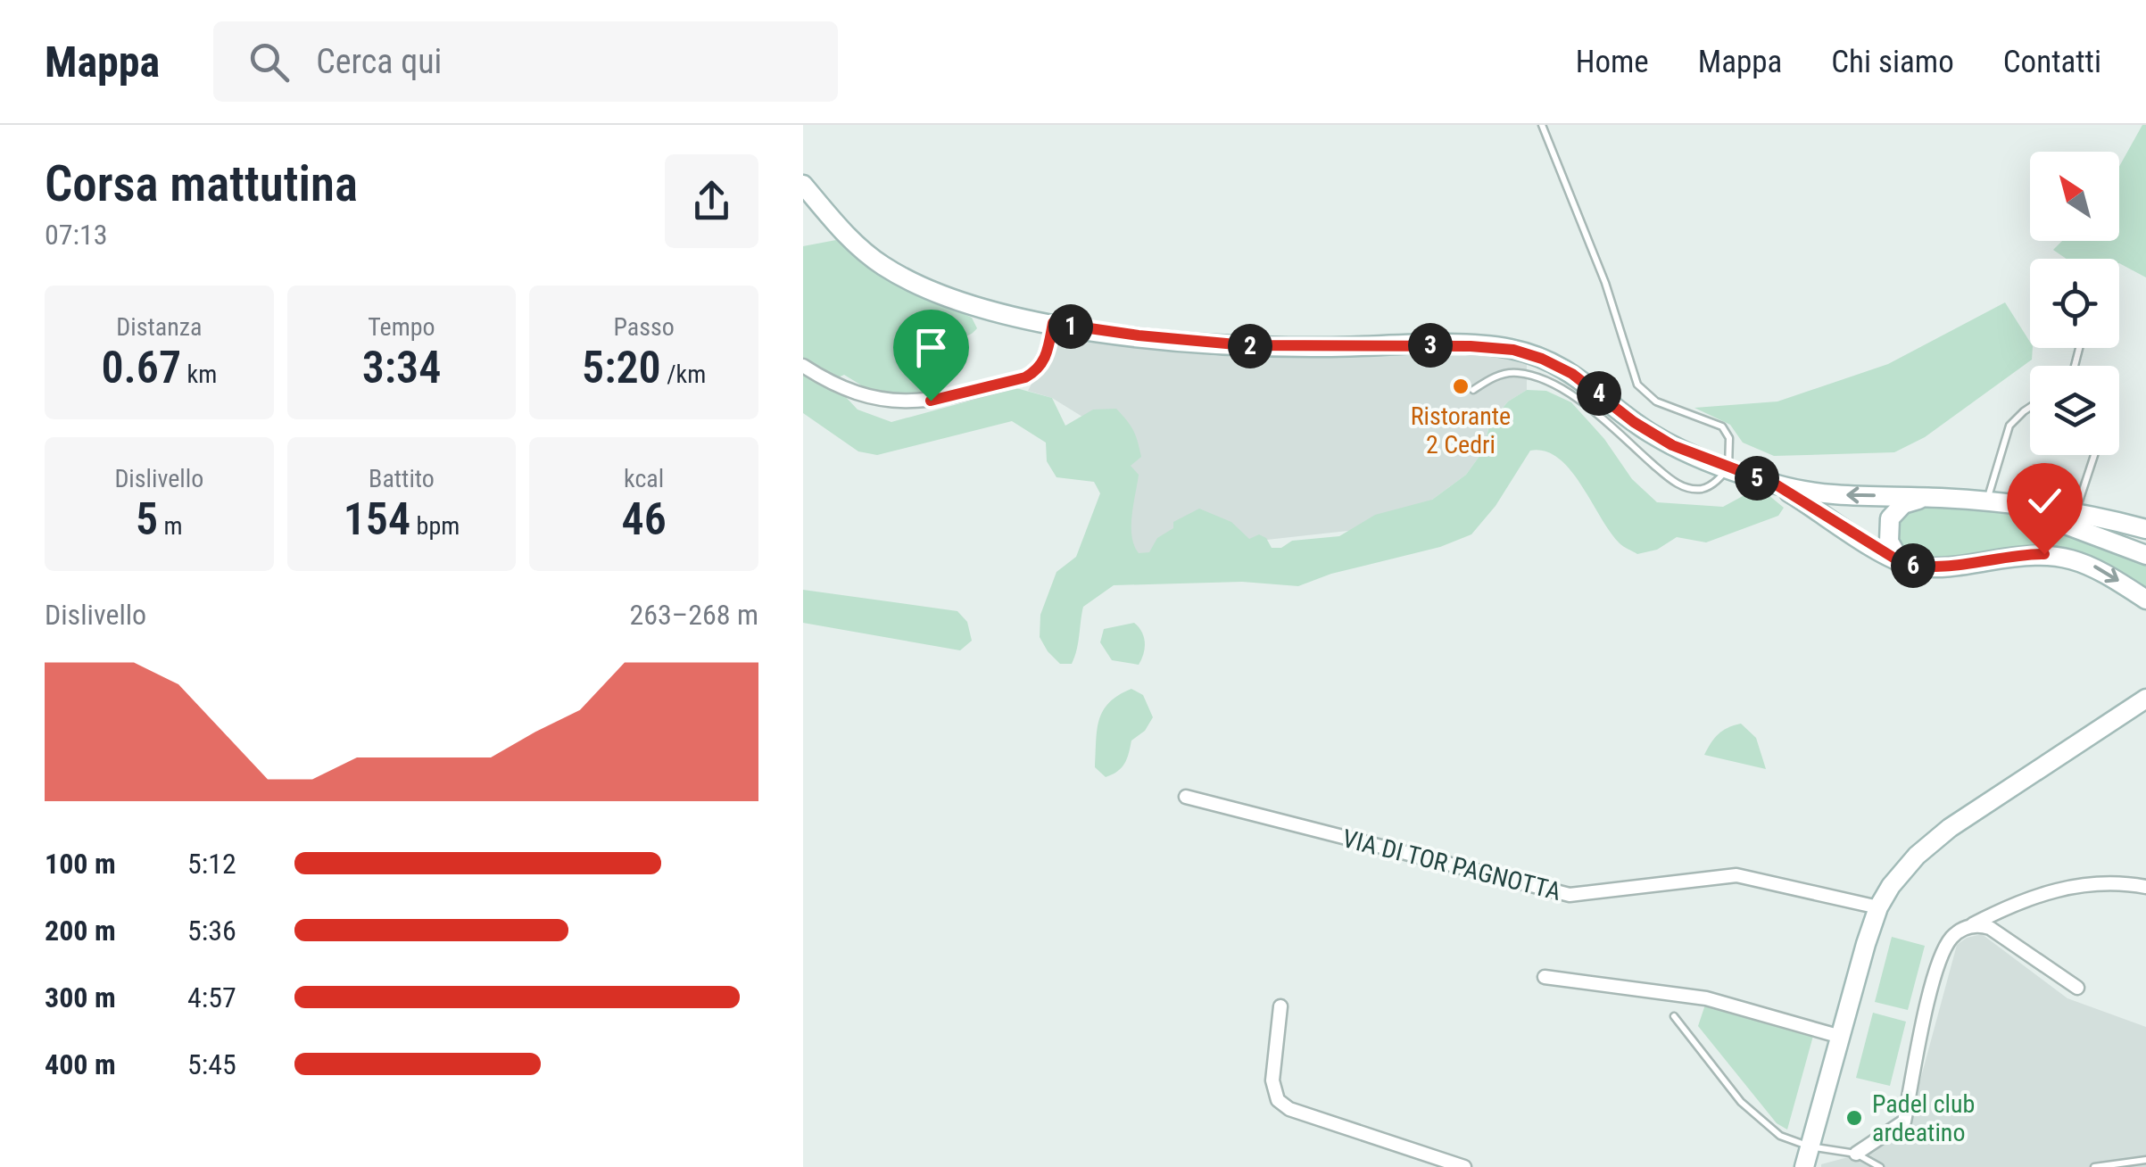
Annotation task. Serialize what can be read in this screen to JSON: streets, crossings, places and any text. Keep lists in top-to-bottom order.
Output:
{
  "streets": {
    "street": ["VIA DI TOR PAGNOTTA"]
  },
  "places": ["Ristorante 2 Cedri", "Padel club ardeatino"],
  "north": "top left",
  "page": {
    "header": "Mappa",
    "search": "Cerca qui",
    "nav": [
      "Home",
      "Mappa",
      "Chi siamo",
      "Contatti"
    ],
    "heading": ["Corsa mattutina", "07:13"],
    "stats": [
      ["Distanza", "0.67 km"],
      ["Tempo", "3:34"],
      ["Passo", "5:20 /km"],
      ["Dislivello", "5 m"],
      ["Battito", "154 bpm"],
      ["kcal", "46"]
    ],
    "pins": [
      "1",
      "3",
      "2",
      "4",
      "5",
      "6"
    ],
    "chart": ["Dislivello", "263–268 m"],
    "list": [
      {
        "name": "100 m",
        "note": "5:12"
      },
      {
        "name": "200 m",
        "note": "5:36"
      },
      {
        "name": "300 m",
        "note": "4:57"
      },
      {
        "name": "400 m",
        "note": "5:45"
      }
    ]
  }
}
